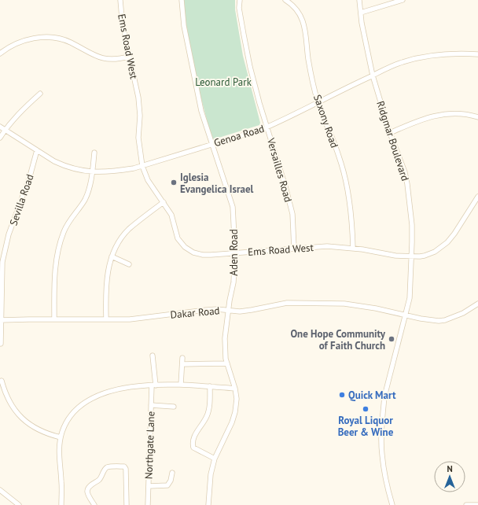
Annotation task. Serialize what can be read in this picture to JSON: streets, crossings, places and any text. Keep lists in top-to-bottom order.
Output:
{
  "streets": {
    "street": [
      "Ems Road West",
      "Saxony Road",
      "Genoa Road",
      "Ridgmar Boulevard",
      "Versailles Road",
      "Sevilla Road",
      "Aden Road",
      "Dakar Road",
      "Northgate Lane"
    ]
  },
  "crossings": [
    ["Ems Road West", "Saxony Road"],
    ["Ems Road West", "Genoa Road"],
    ["Ems Road West", "Ridgmar Boulevard"],
    ["Ems Road West", "Versailles Road"],
    ["Ems Road West", "Aden Road"],
    ["Saxony Road", "Genoa Road"],
    ["Genoa Road", "Ridgmar Boulevard"],
    ["Genoa Road", "Versailles Road"],
    ["Genoa Road", "Sevilla Road"],
    ["Genoa Road", "Aden Road"],
    ["Ridgmar Boulevard", "Dakar Road"],
    ["Sevilla Road", "Dakar Road"],
    ["Aden Road", "Dakar Road"]
  ],
  "parks": ["Leonard Park"],
  "places": [
    "Iglesia Evangelica Israel",
    "One Hope Community of Faith Church",
    "Quick Mart",
    "Royal Liquor Beer & Wine"
  ],
  "north": "top"
}
